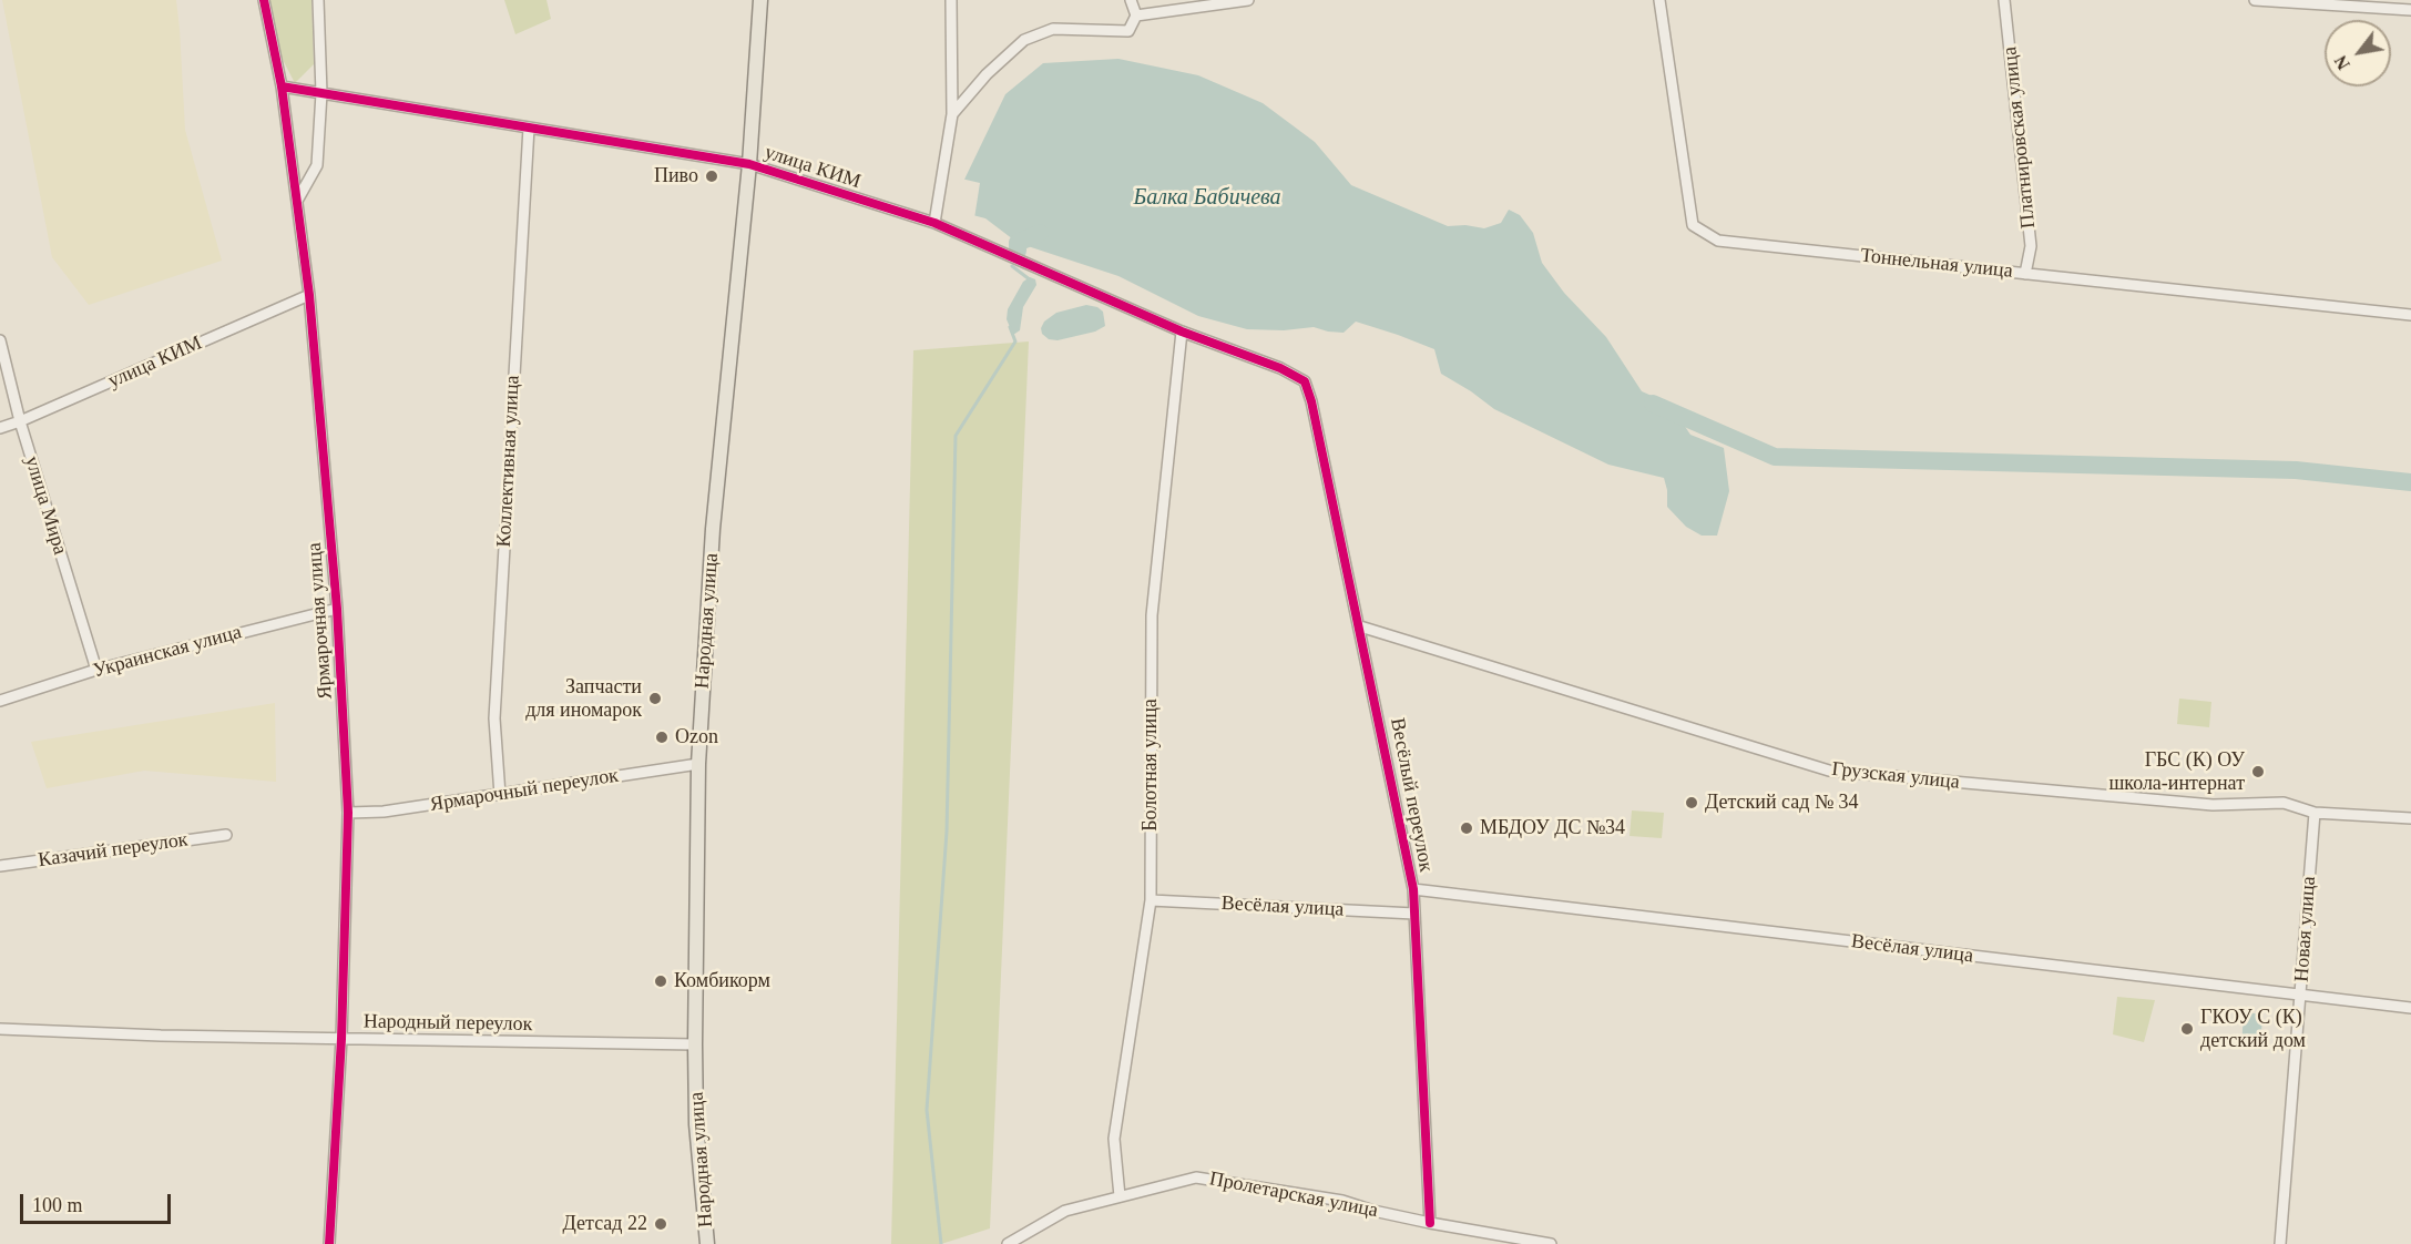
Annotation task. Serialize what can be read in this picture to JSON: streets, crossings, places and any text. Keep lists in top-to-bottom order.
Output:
{
  "streets": {
    "main road": ["Народная улица"],
    "street": [
      "Платнировская улица",
      "улица КИМ",
      "Тоннельная улица",
      "Коллективная улица",
      "улица Мира",
      "Ярмарочная улица",
      "Украинская улица",
      "Болотная улица",
      "Грузская улица",
      "Ярмарочный переулок",
      "Весёлый переулок",
      "Казачий переулок",
      "Весёлая улица",
      "Новая улица",
      "Народный переулок",
      "Пролетарская улица"
    ]
  },
  "crossings": [
    ["Платнировская улица", "Тоннельная улица"],
    ["улица КИМ", "Коллективная улица"],
    ["улица КИМ", "улица Мира"],
    ["улица КИМ", "Ярмарочная улица"],
    ["улица КИМ", "Народная улица"],
    ["улица КИМ", "Болотная улица"],
    ["улица КИМ", "Весёлый переулок"],
    ["Коллективная улица", "Ярмарочный переулок"],
    ["улица Мира", "Украинская улица"],
    ["Ярмарочная улица", "Украинская улица"],
    ["Ярмарочная улица", "Ярмарочный переулок"],
    ["Ярмарочная улица", "Народный переулок"],
    ["Народная улица", "Ярмарочный переулок"],
    ["Народная улица", "Народный переулок"],
    ["Болотная улица", "Весёлая улица"],
    ["Болотная улица", "Пролетарская улица"],
    ["Грузская улица", "Весёлый переулок"],
    ["Грузская улица", "Новая улица"],
    ["Весёлый переулок", "Весёлая улица"],
    ["Весёлый переулок", "Пролетарская улица"],
    ["Весёлая улица", "Новая улица"]
  ],
  "water": ["Балка Бабичева"],
  "places": [
    "Пиво",
    "Запчасти для иномарок",
    "Ozon",
    "ГБС (К) ОУ школа-интернат",
    "Детский сад № 34",
    "МБДОУ ДС №34",
    "Комбикорм",
    "ГКОУ С (К) детский дом",
    "Детсад 22"
  ],
  "scale_bar": "100 m",
  "north": "bottom left"
}
